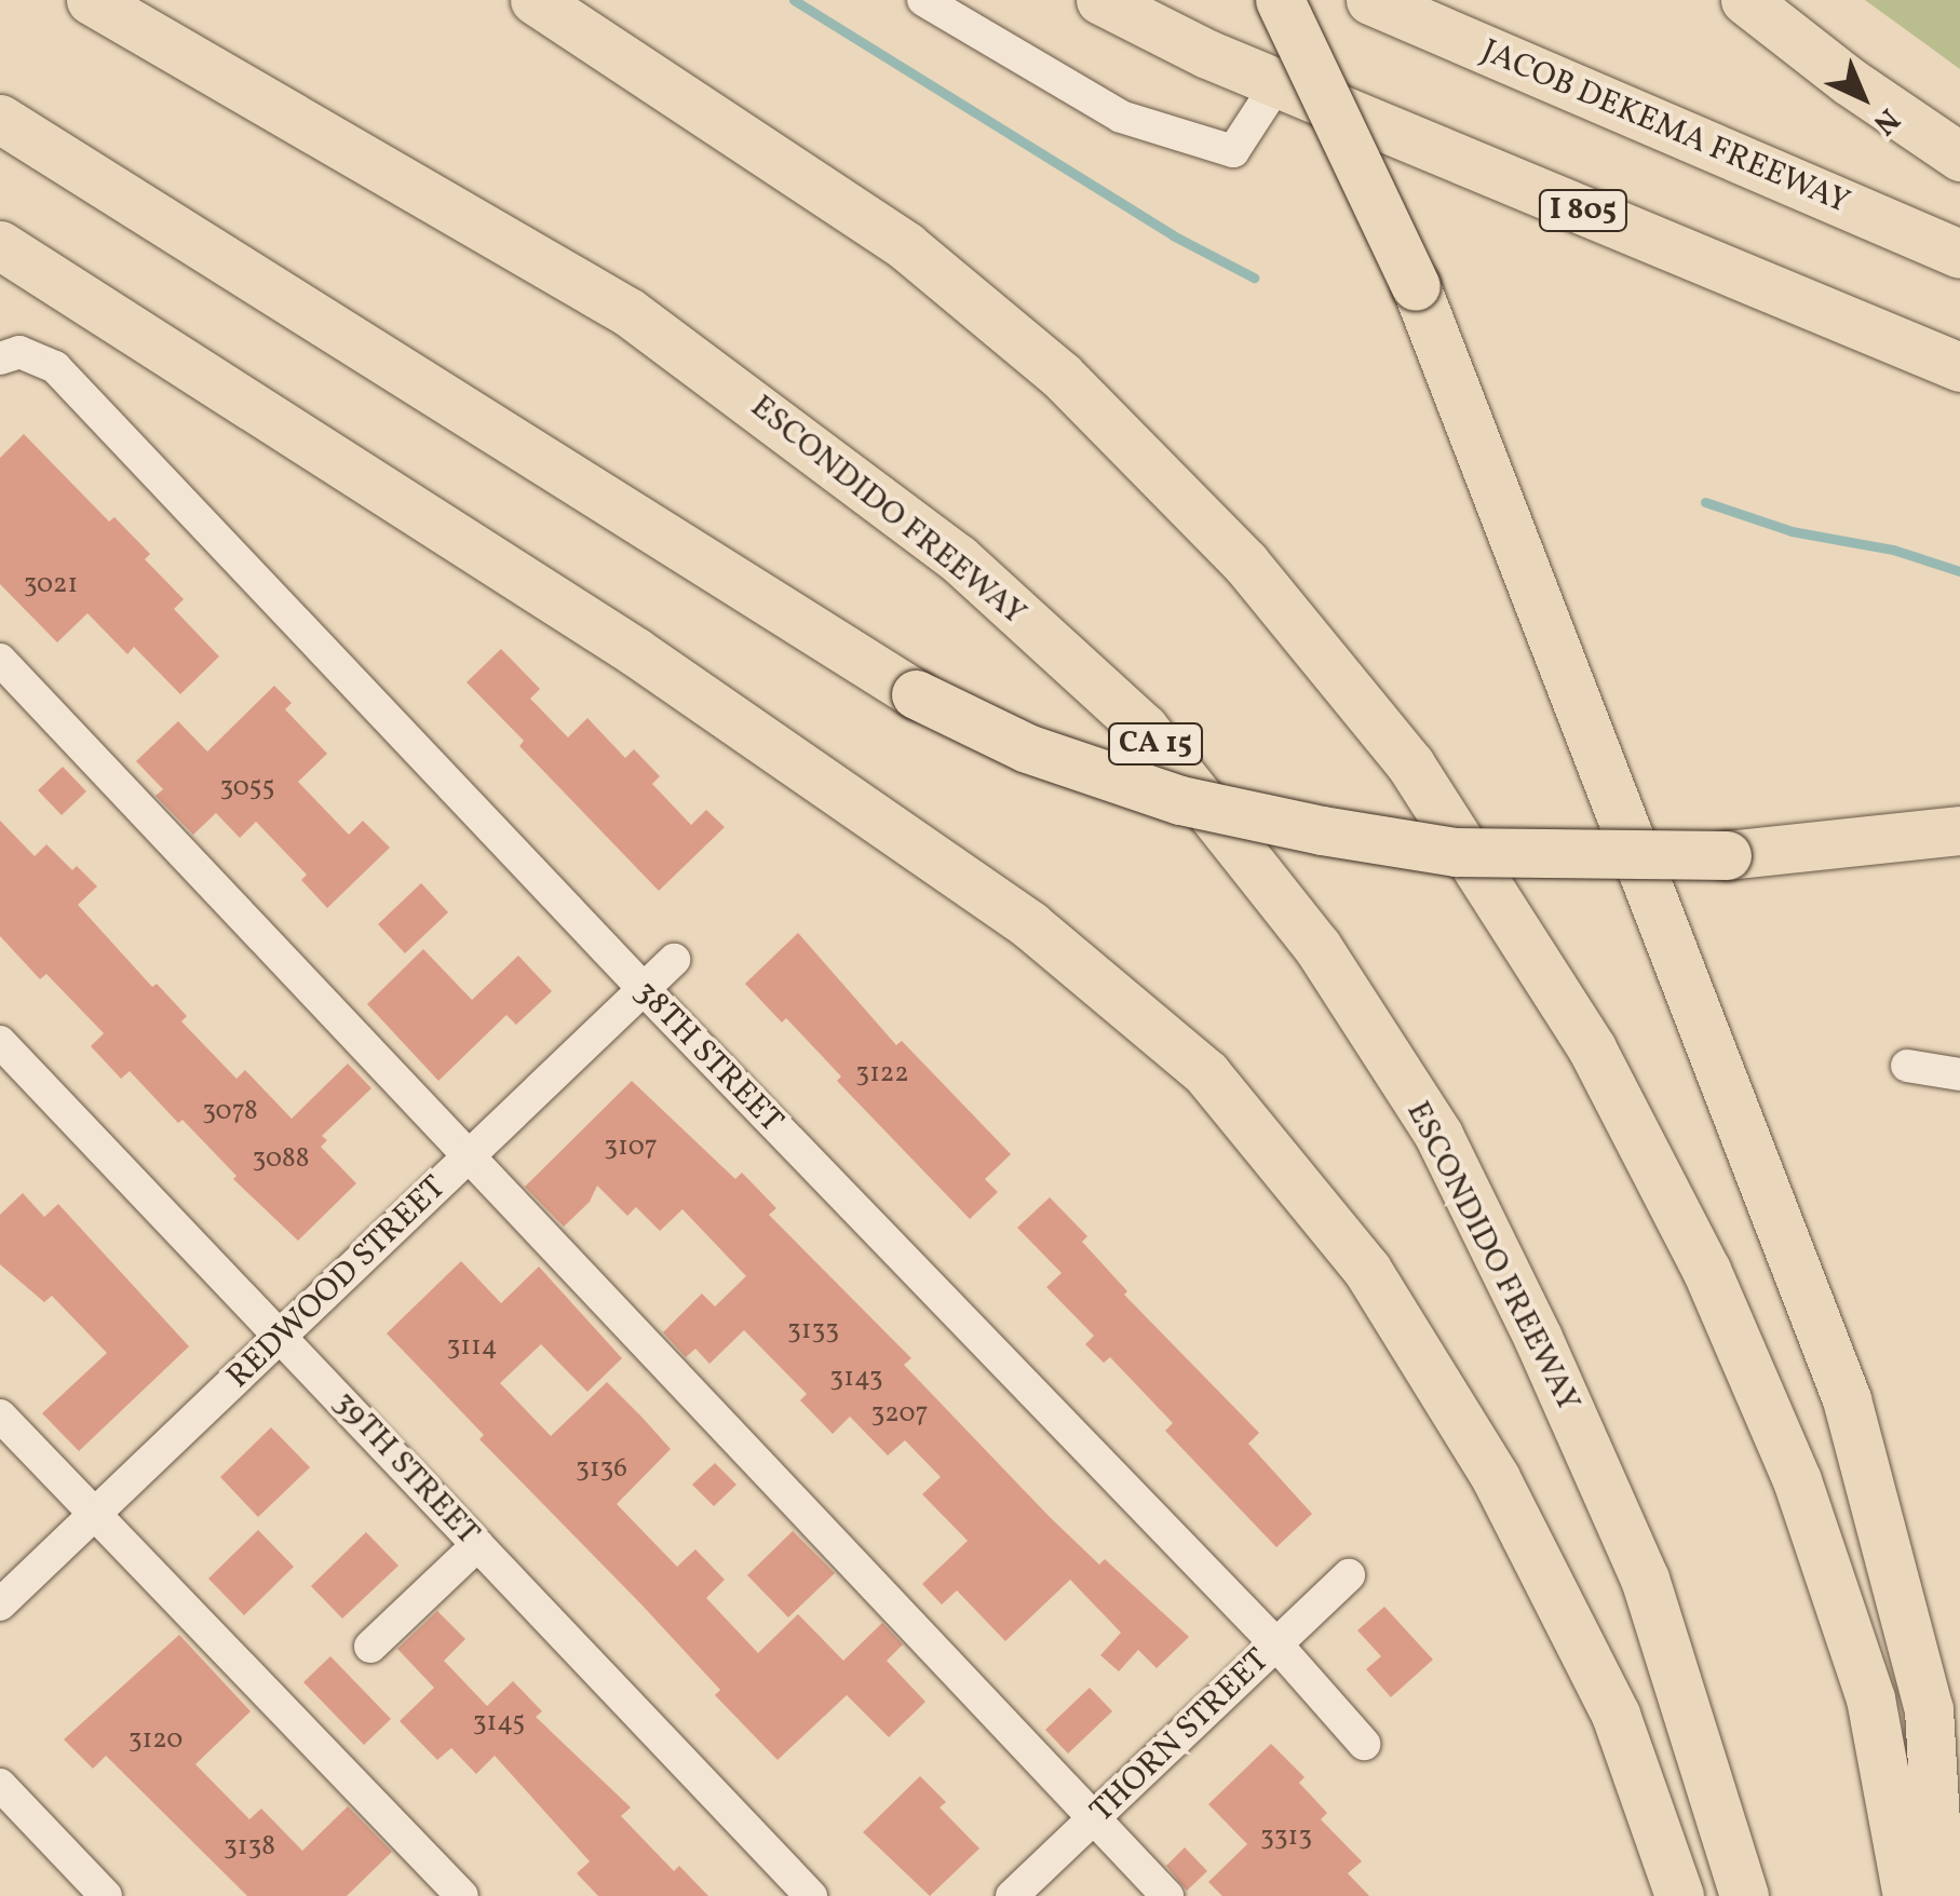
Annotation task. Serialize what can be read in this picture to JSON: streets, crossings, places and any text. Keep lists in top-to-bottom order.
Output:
{
  "streets": {
    "highway": [
      "JACOB DEKEMA FREEWAY",
      "I 805",
      "ESCONDIDO FREEWAY",
      "CA 15"
    ],
    "street": [
      "38TH STREET",
      "REDWOOD STREET",
      "39TH STREET",
      "THORN STREET"
    ]
  },
  "crossings": [
    ["38TH STREET", "REDWOOD STREET"],
    ["38TH STREET", "THORN STREET"],
    ["REDWOOD STREET", "39TH STREET"]
  ],
  "house_numbers": [
    "3021",
    "3055",
    "3122",
    "3078",
    "3107",
    "3088",
    "3133",
    "3114",
    "3143",
    "3207",
    "3136",
    "3145",
    "3120",
    "3313",
    "3138"
  ],
  "north": "bottom right"
}
